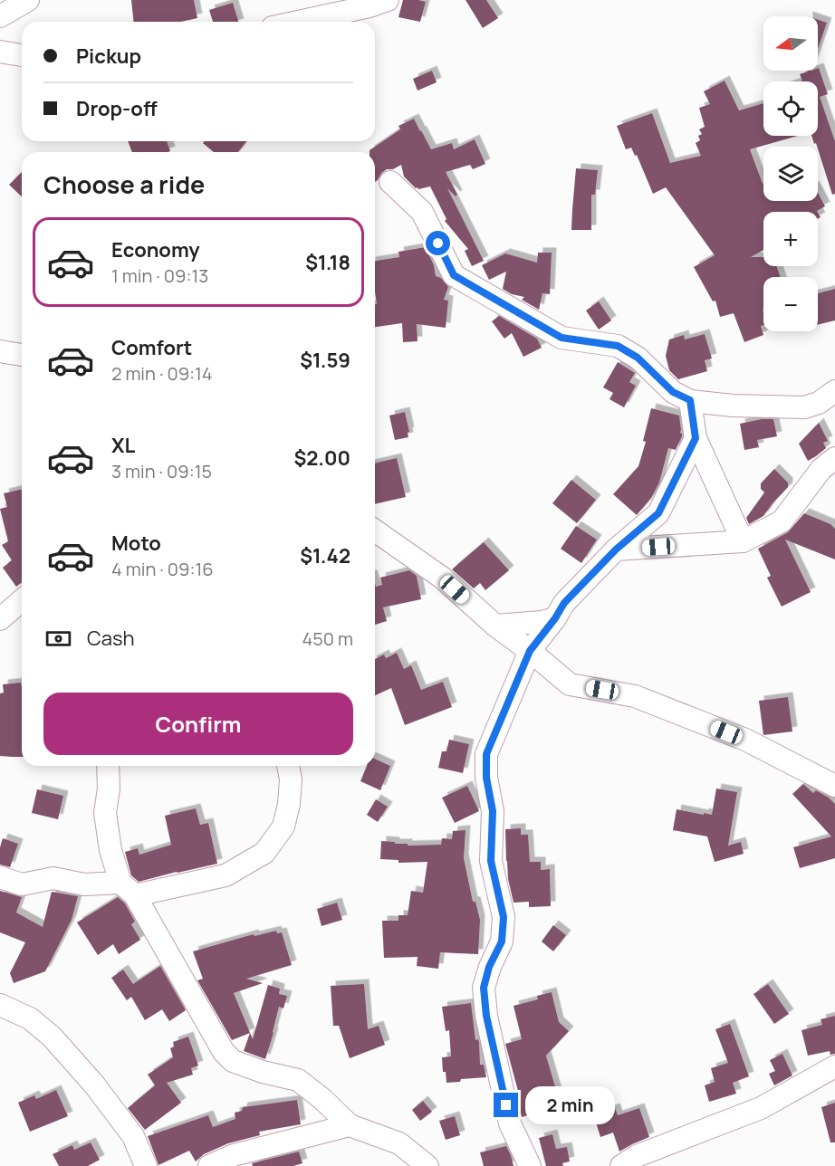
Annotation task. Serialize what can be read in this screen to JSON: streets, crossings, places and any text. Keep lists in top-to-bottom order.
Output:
{
  "north": "left",
  "page": {
    "map_buttons": ["+", "−"],
    "banner": ["Pickup", "Drop-off"],
    "heading": "Choose a ride",
    "list": [
      {
        "name": "Economy",
        "note": "1 min · 09:13",
        "value": "$1.18"
      },
      {
        "name": "Comfort",
        "note": "2 min · 09:14",
        "value": "$1.59"
      },
      {
        "name": "XL",
        "note": "3 min · 09:15",
        "value": "$2.00"
      },
      {
        "name": "Moto",
        "note": "4 min · 09:16",
        "value": "$1.42"
      }
    ],
    "pay": ["Cash", "450 m"],
    "buttons": "Confirm",
    "bubble": "2 min"
  }
}
